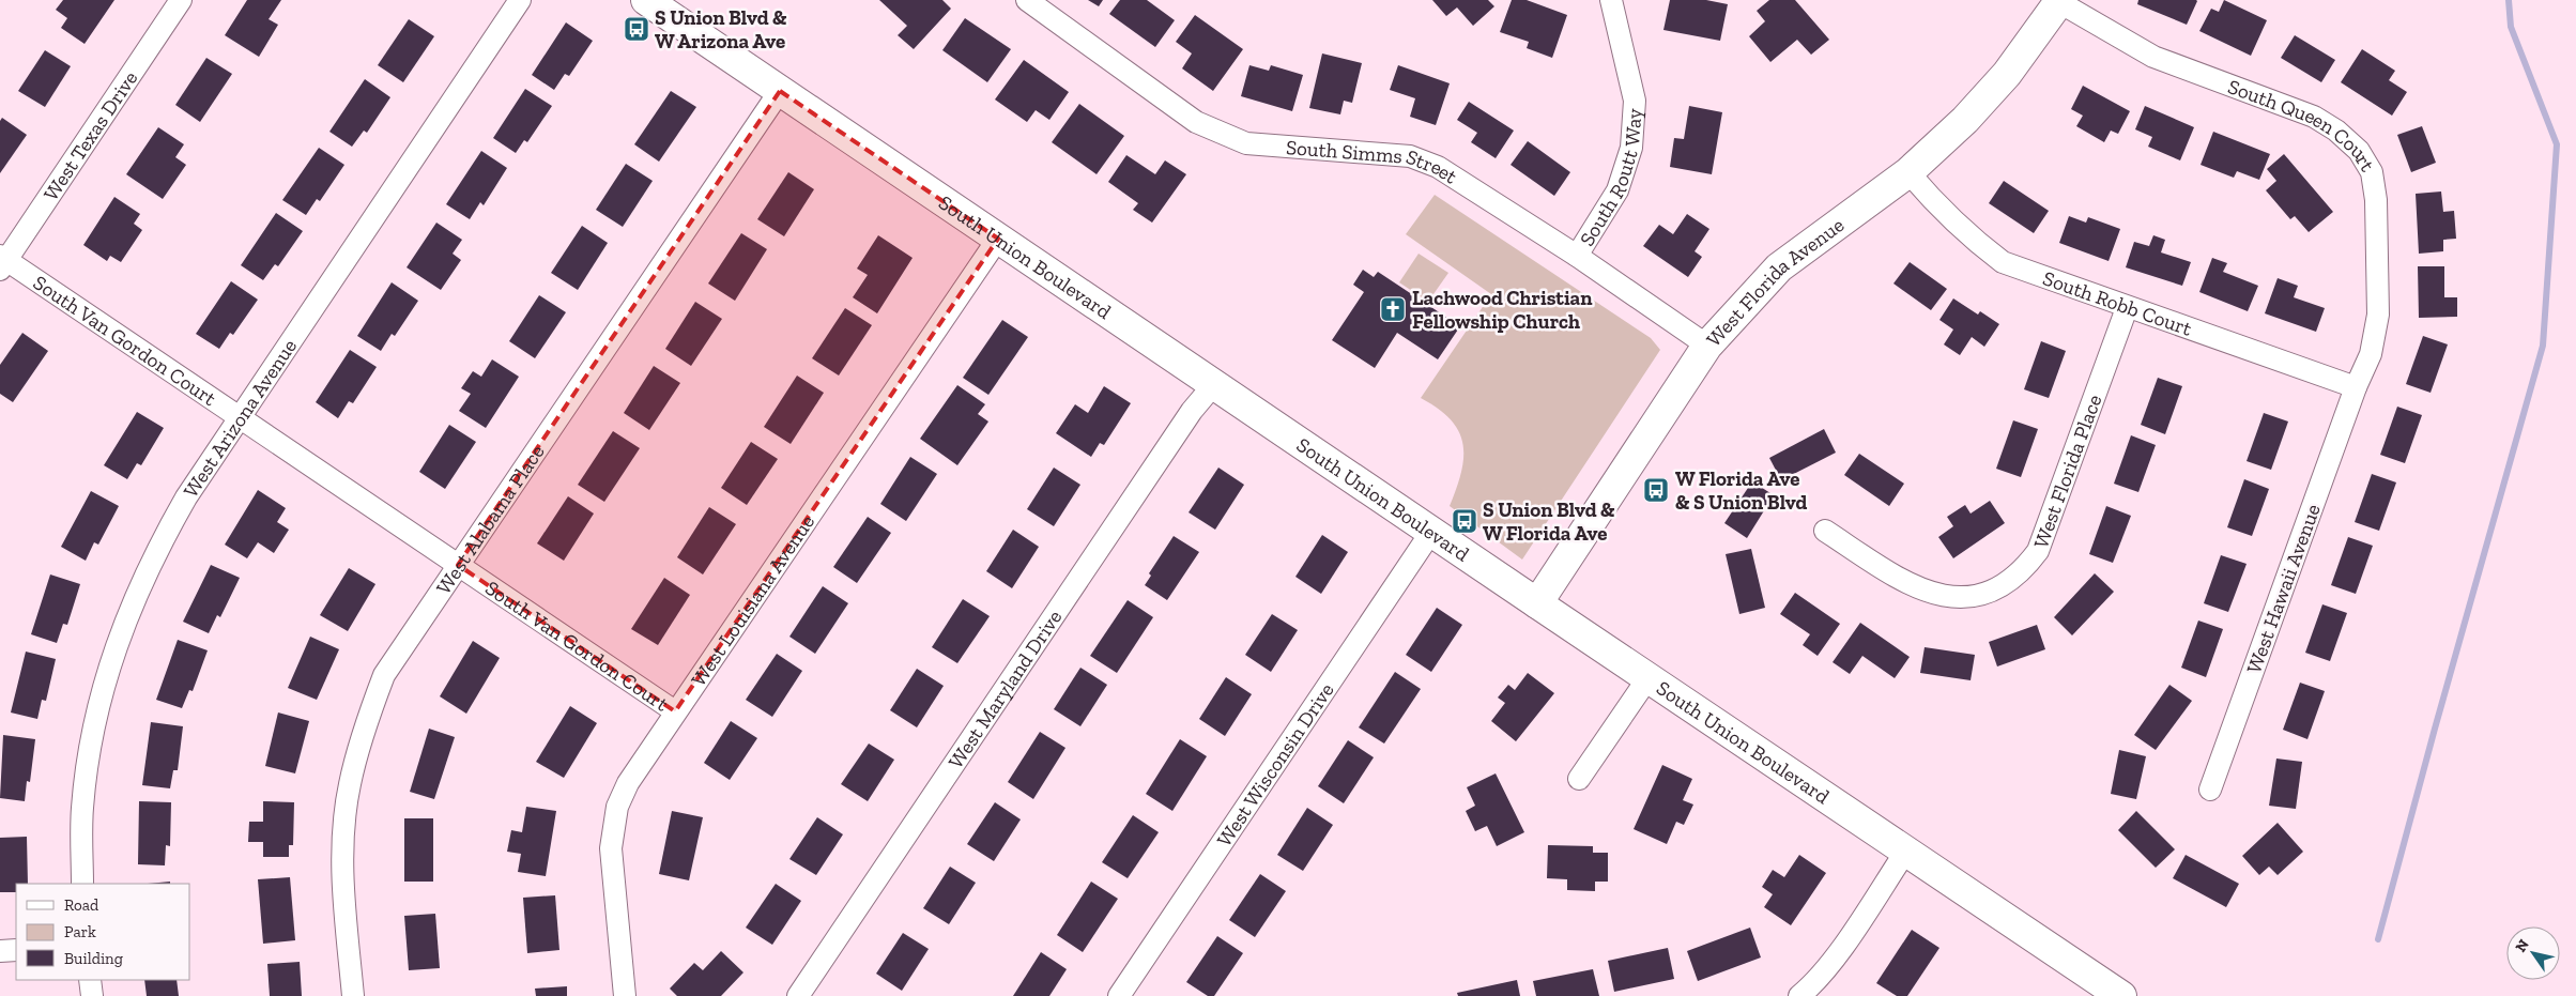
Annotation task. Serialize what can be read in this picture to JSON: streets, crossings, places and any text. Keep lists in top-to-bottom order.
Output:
{
  "streets": {
    "main road": ["South Union Boulevard", "West Florida Avenue"],
    "street": [
      "South Queen Court",
      "West Texas Drive",
      "South Simms Street",
      "South Routt Way",
      "South Robb Court",
      "South Van Gordon Court",
      "West Arizona Avenue",
      "West Florida Place",
      "West Alabama Place",
      "West Hawaii Avenue",
      "West Louisiana Avenue",
      "West Maryland Drive",
      "West Wisconsin Drive"
    ]
  },
  "crossings": [
    ["South Queen Court", "West Florida Avenue"],
    ["South Queen Court", "South Robb Court"],
    ["South Queen Court", "West Hawaii Avenue"],
    ["West Texas Drive", "South Van Gordon Court"],
    ["South Simms Street", "South Routt Way"],
    ["South Simms Street", "West Florida Avenue"],
    ["South Union Boulevard", "West Florida Avenue"],
    ["South Union Boulevard", "West Alabama Place"],
    ["South Union Boulevard", "West Louisiana Avenue"],
    ["South Union Boulevard", "West Maryland Drive"],
    ["South Union Boulevard", "West Wisconsin Drive"],
    ["West Florida Avenue", "South Robb Court"],
    ["South Robb Court", "West Florida Place"],
    ["South Robb Court", "West Hawaii Avenue"],
    ["South Van Gordon Court", "West Arizona Avenue"],
    ["South Van Gordon Court", "West Alabama Place"],
    ["South Van Gordon Court", "West Louisiana Avenue"]
  ],
  "places": {
    "bus stop": ["S Union Blvd & W Arizona Ave", "W Florida Ave & S Union Blvd", "S Union Blvd & W Florida Ave"],
    "church": ["Lachwood Christian Fellowship Church"]
  },
  "legend": ["Road", "Park", "Building"],
  "north": "top left"
}
